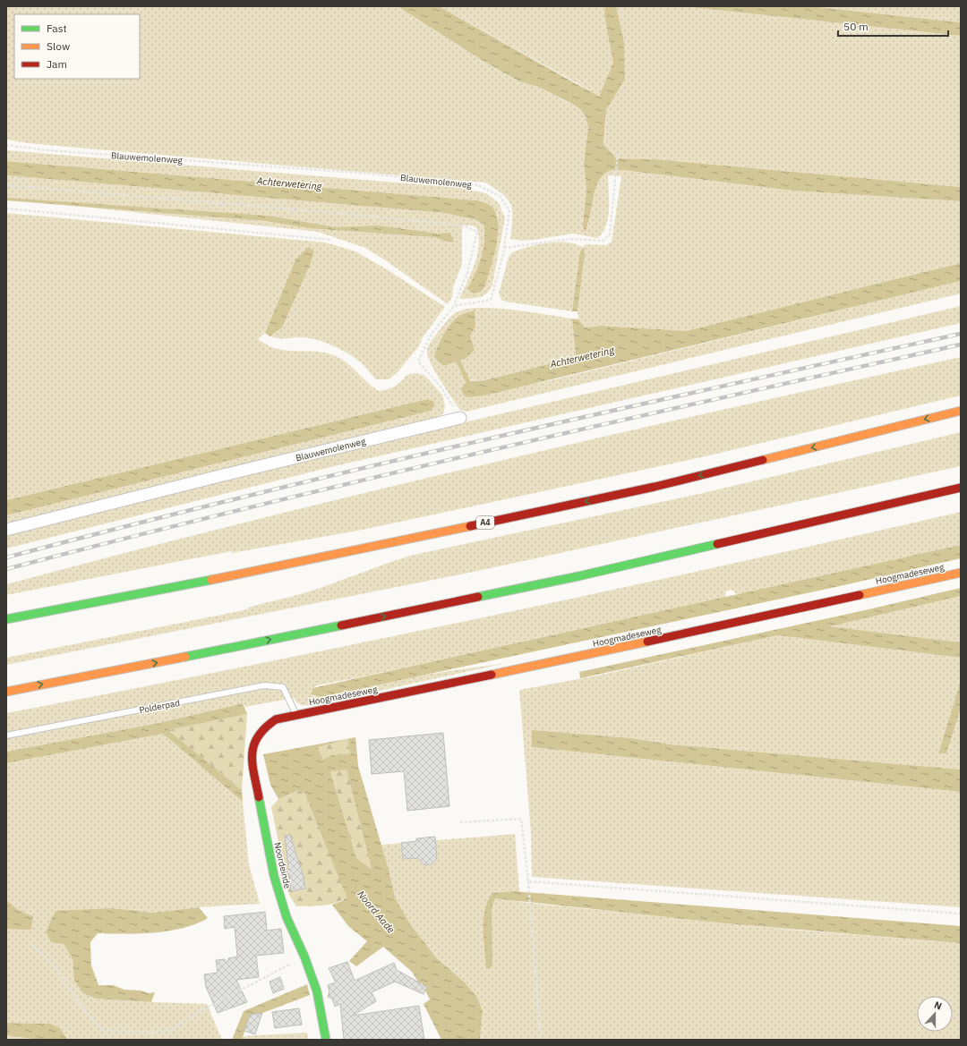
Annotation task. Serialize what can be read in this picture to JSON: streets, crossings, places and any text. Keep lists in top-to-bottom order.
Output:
{
  "streets": {
    "main road": ["A4", "Hoogmadeseweg", "Noordeinde"],
    "street": ["Blauwemolenweg"],
    "lane": ["Polderpad"]
  },
  "crossings": [
    ["Hoogmadeseweg", "Polderpad"],
    ["Hoogmadeseweg", "Noordeinde"],
    ["Polderpad", "Noordeinde"]
  ],
  "water": ["Achterwetering", "Noord Aade"],
  "legend": ["Fast", "Slow", "Jam"],
  "scale_bar": "50 m",
  "north": "top"
}
